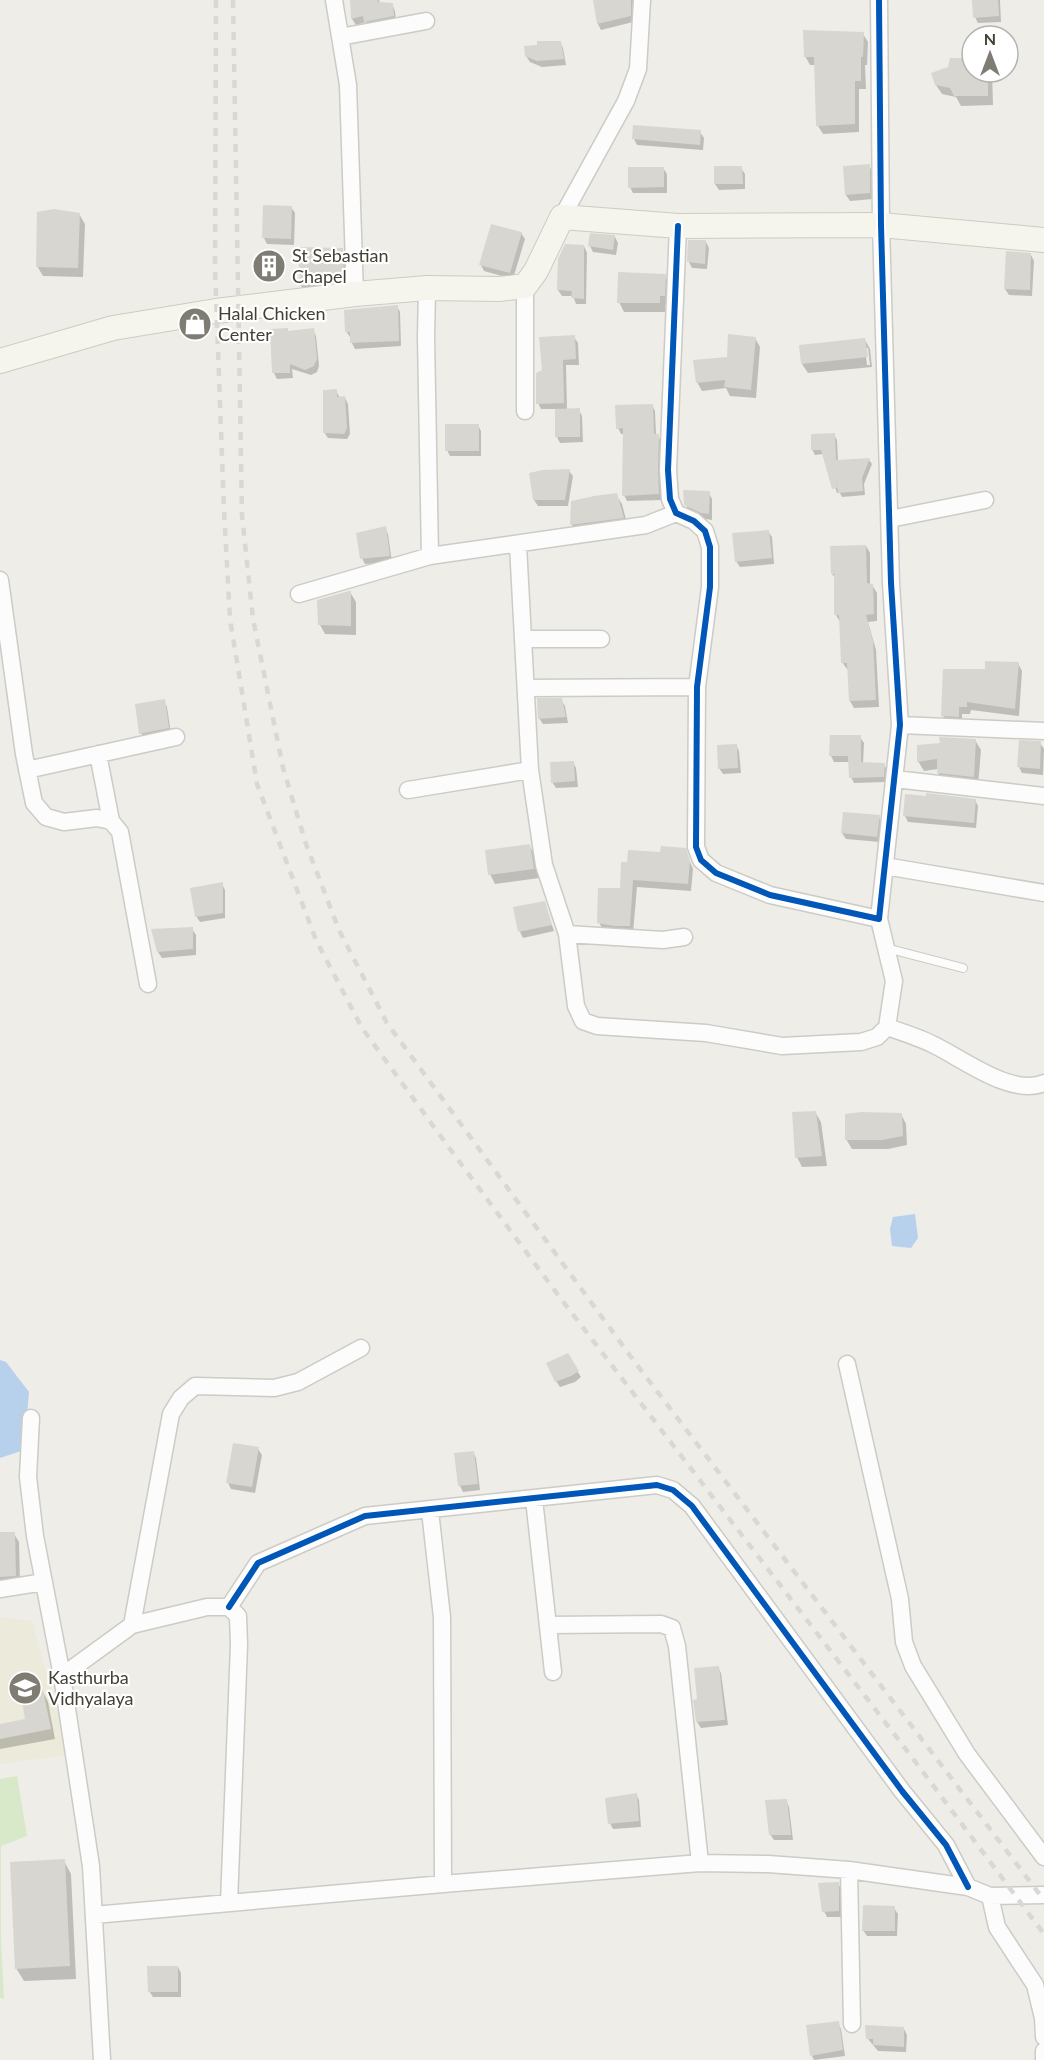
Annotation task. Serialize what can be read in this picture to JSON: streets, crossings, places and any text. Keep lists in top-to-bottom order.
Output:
{
  "places": {
    "building": ["St Sebastian Chapel"],
    "shop": ["Halal Chicken Center"],
    "school or university": ["Kasthurba Vidhyalaya"]
  },
  "north": "top"
}
